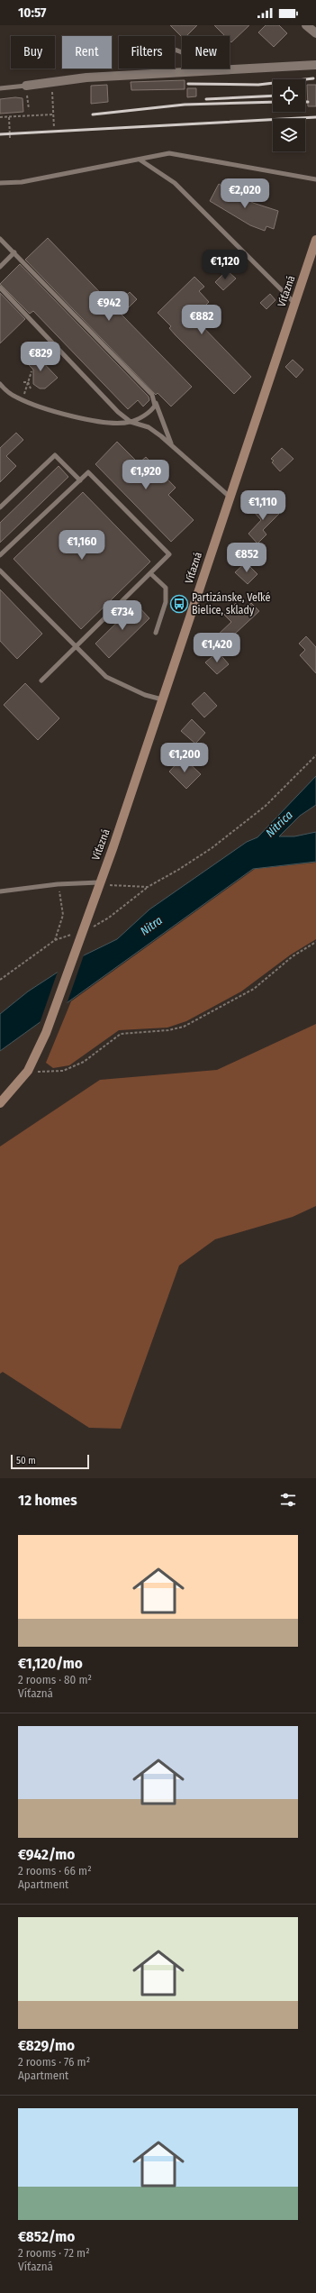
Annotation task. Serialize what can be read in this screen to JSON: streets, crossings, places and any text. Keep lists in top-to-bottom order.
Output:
{
  "streets": {
    "main road": ["Víťazná"]
  },
  "water": ["Nitrica", "Nitra"],
  "places": {
    "bus stop": ["Partizánske, Veľké Bielice, sklady"]
  },
  "scale_bar": "50 m",
  "page": {
    "status": "10:57",
    "chip": [
      "Buy",
      "Rent",
      "Filters",
      "New"
    ],
    "price": [
      "€2,020",
      "€1,120",
      "€942",
      "€882",
      "€829",
      "€1,920",
      "€1,110",
      "€1,160",
      "€852",
      "€734",
      "€1,420",
      "€1,200"
    ],
    "scale": "50 m",
    "heading": "12 homes",
    "list": [
      {
        "name": "€1,120/mo",
        "note": "2 rooms · 80 m² · Víťazná"
      },
      {
        "name": "€942/mo",
        "note": "2 rooms · 66 m² · Apartment"
      },
      {
        "name": "€829/mo",
        "note": "2 rooms · 76 m² · Apartment"
      },
      {
        "name": "€852/mo",
        "note": "2 rooms · 72 m² · Víťazná"
      }
    ]
  }
}
